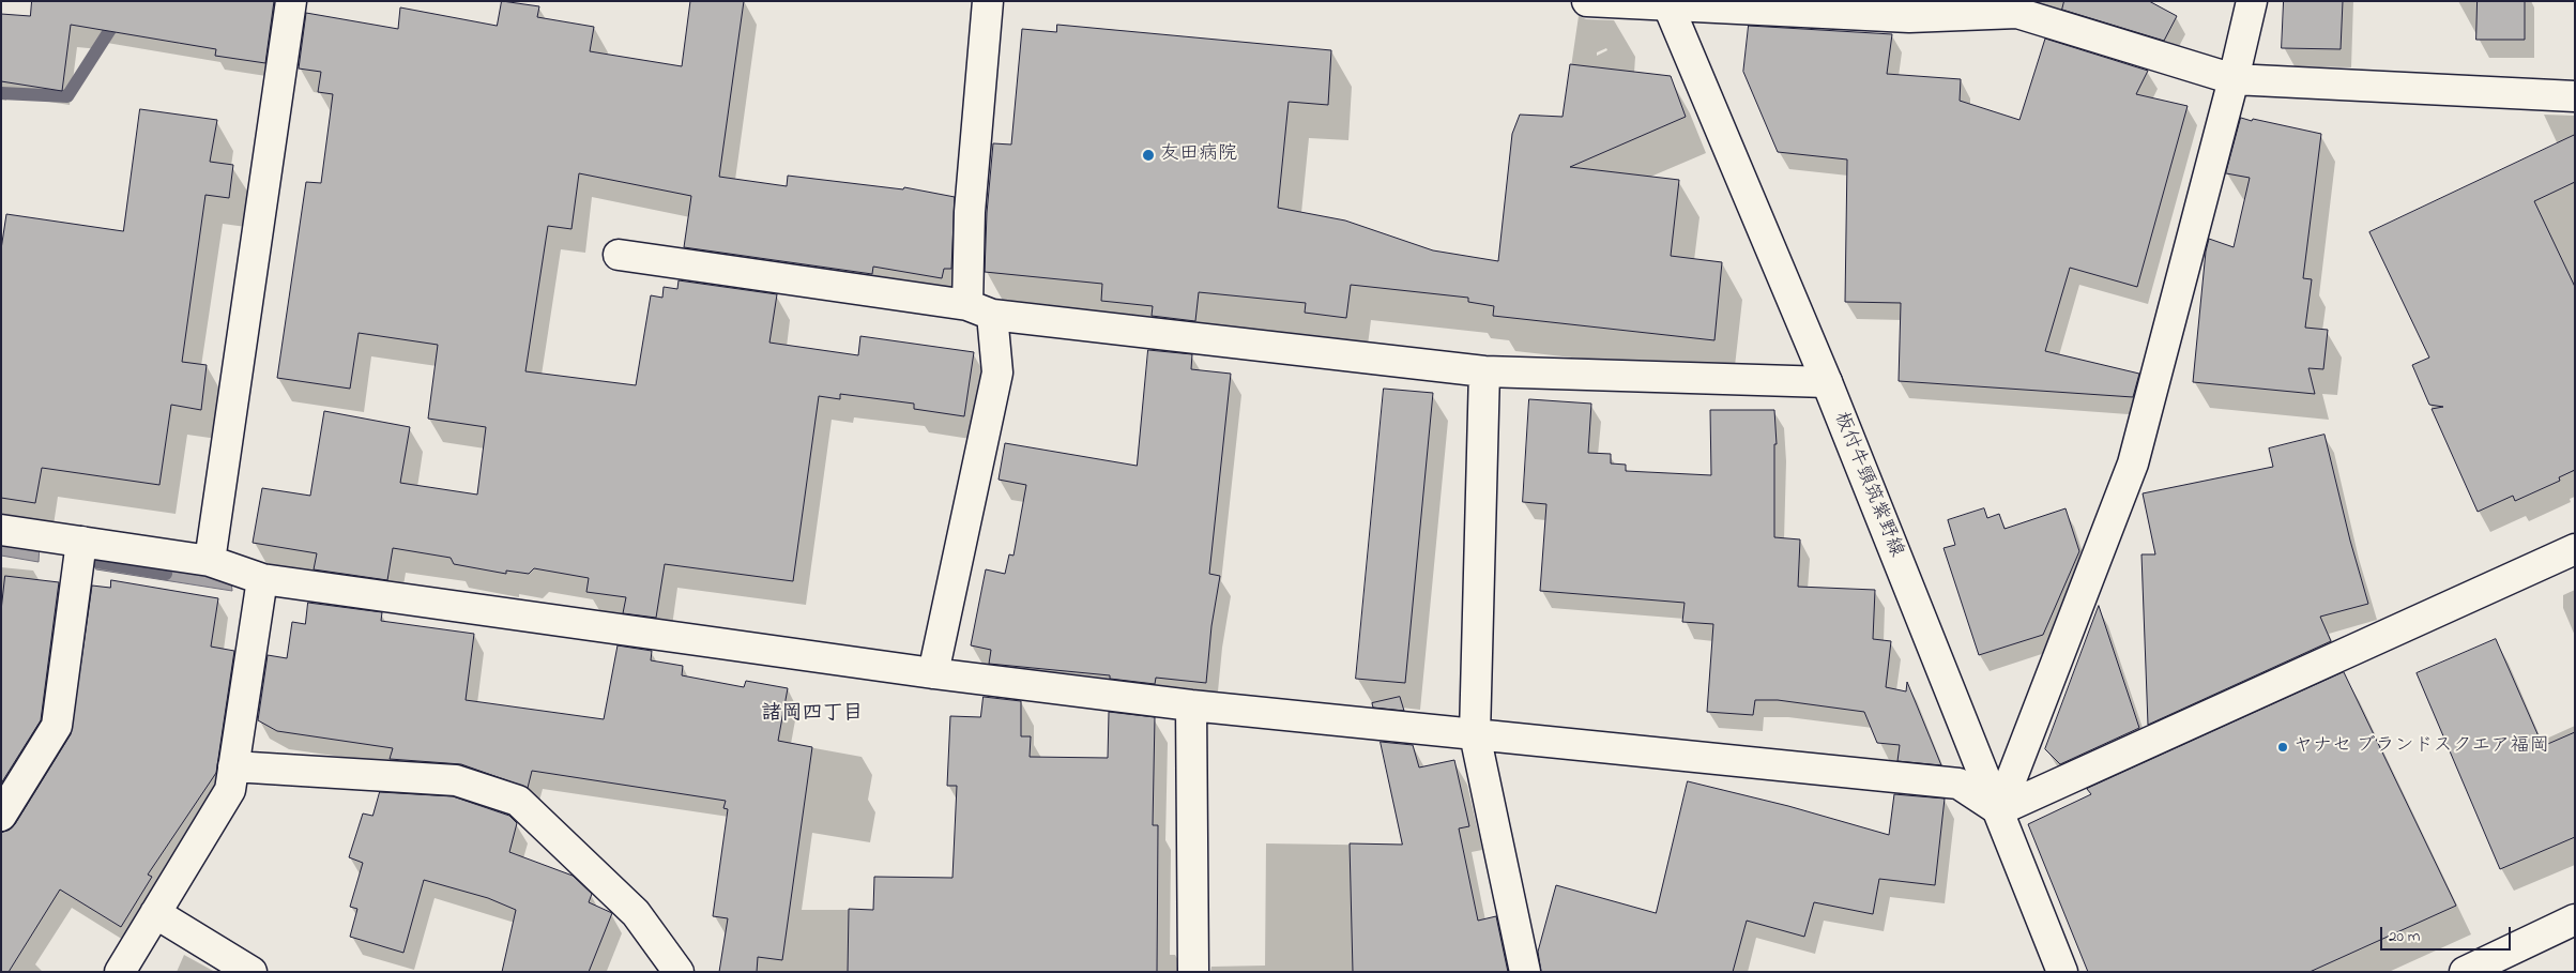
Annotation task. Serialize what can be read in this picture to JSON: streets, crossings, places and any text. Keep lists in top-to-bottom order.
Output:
{
  "streets": {
    "street": ["板付牛頸筑紫野線"]
  },
  "districts": ["諸岡四丁目"],
  "places": ["友田病院", "ヤナセ ブランドスクエア福岡"],
  "scale_bar": "20 m"
}
